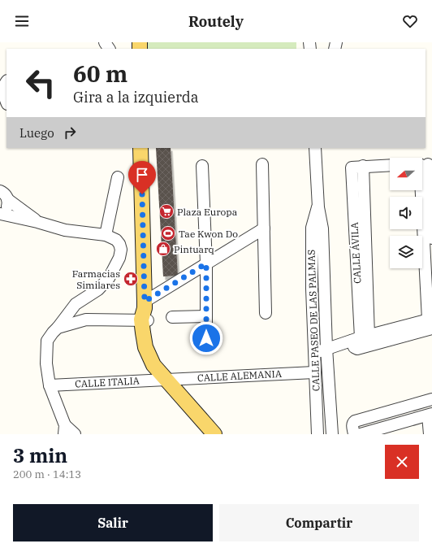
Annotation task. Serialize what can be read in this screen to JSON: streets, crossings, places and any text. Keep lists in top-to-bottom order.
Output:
{
  "streets": {
    "street": [
      "CALLE ÁVILA",
      "CALLE PASEO DE LAS PALMAS",
      "CALLE ALEMANIA",
      "CALLE ITALIA"
    ]
  },
  "crossings": [
    ["CALLE PASEO DE LAS PALMAS", "CALLE ALEMANIA"],
    ["CALLE ALEMANIA", "CALLE ITALIA"]
  ],
  "places": {
    "supermarket": ["Plaza Europa"],
    "sports": ["Tae Kwon Do"],
    "shop": ["Pintuarq"],
    "pharmacy": ["Farmacias Similares"]
  },
  "north": "left",
  "page": {
    "header": "Routely",
    "turn": ["60 m", "Gira a la izquierda"],
    "then": "Luego",
    "heading": ["3 min", "200 m · 14:13"],
    "buttons": ["Salir", "Compartir"]
  }
}
